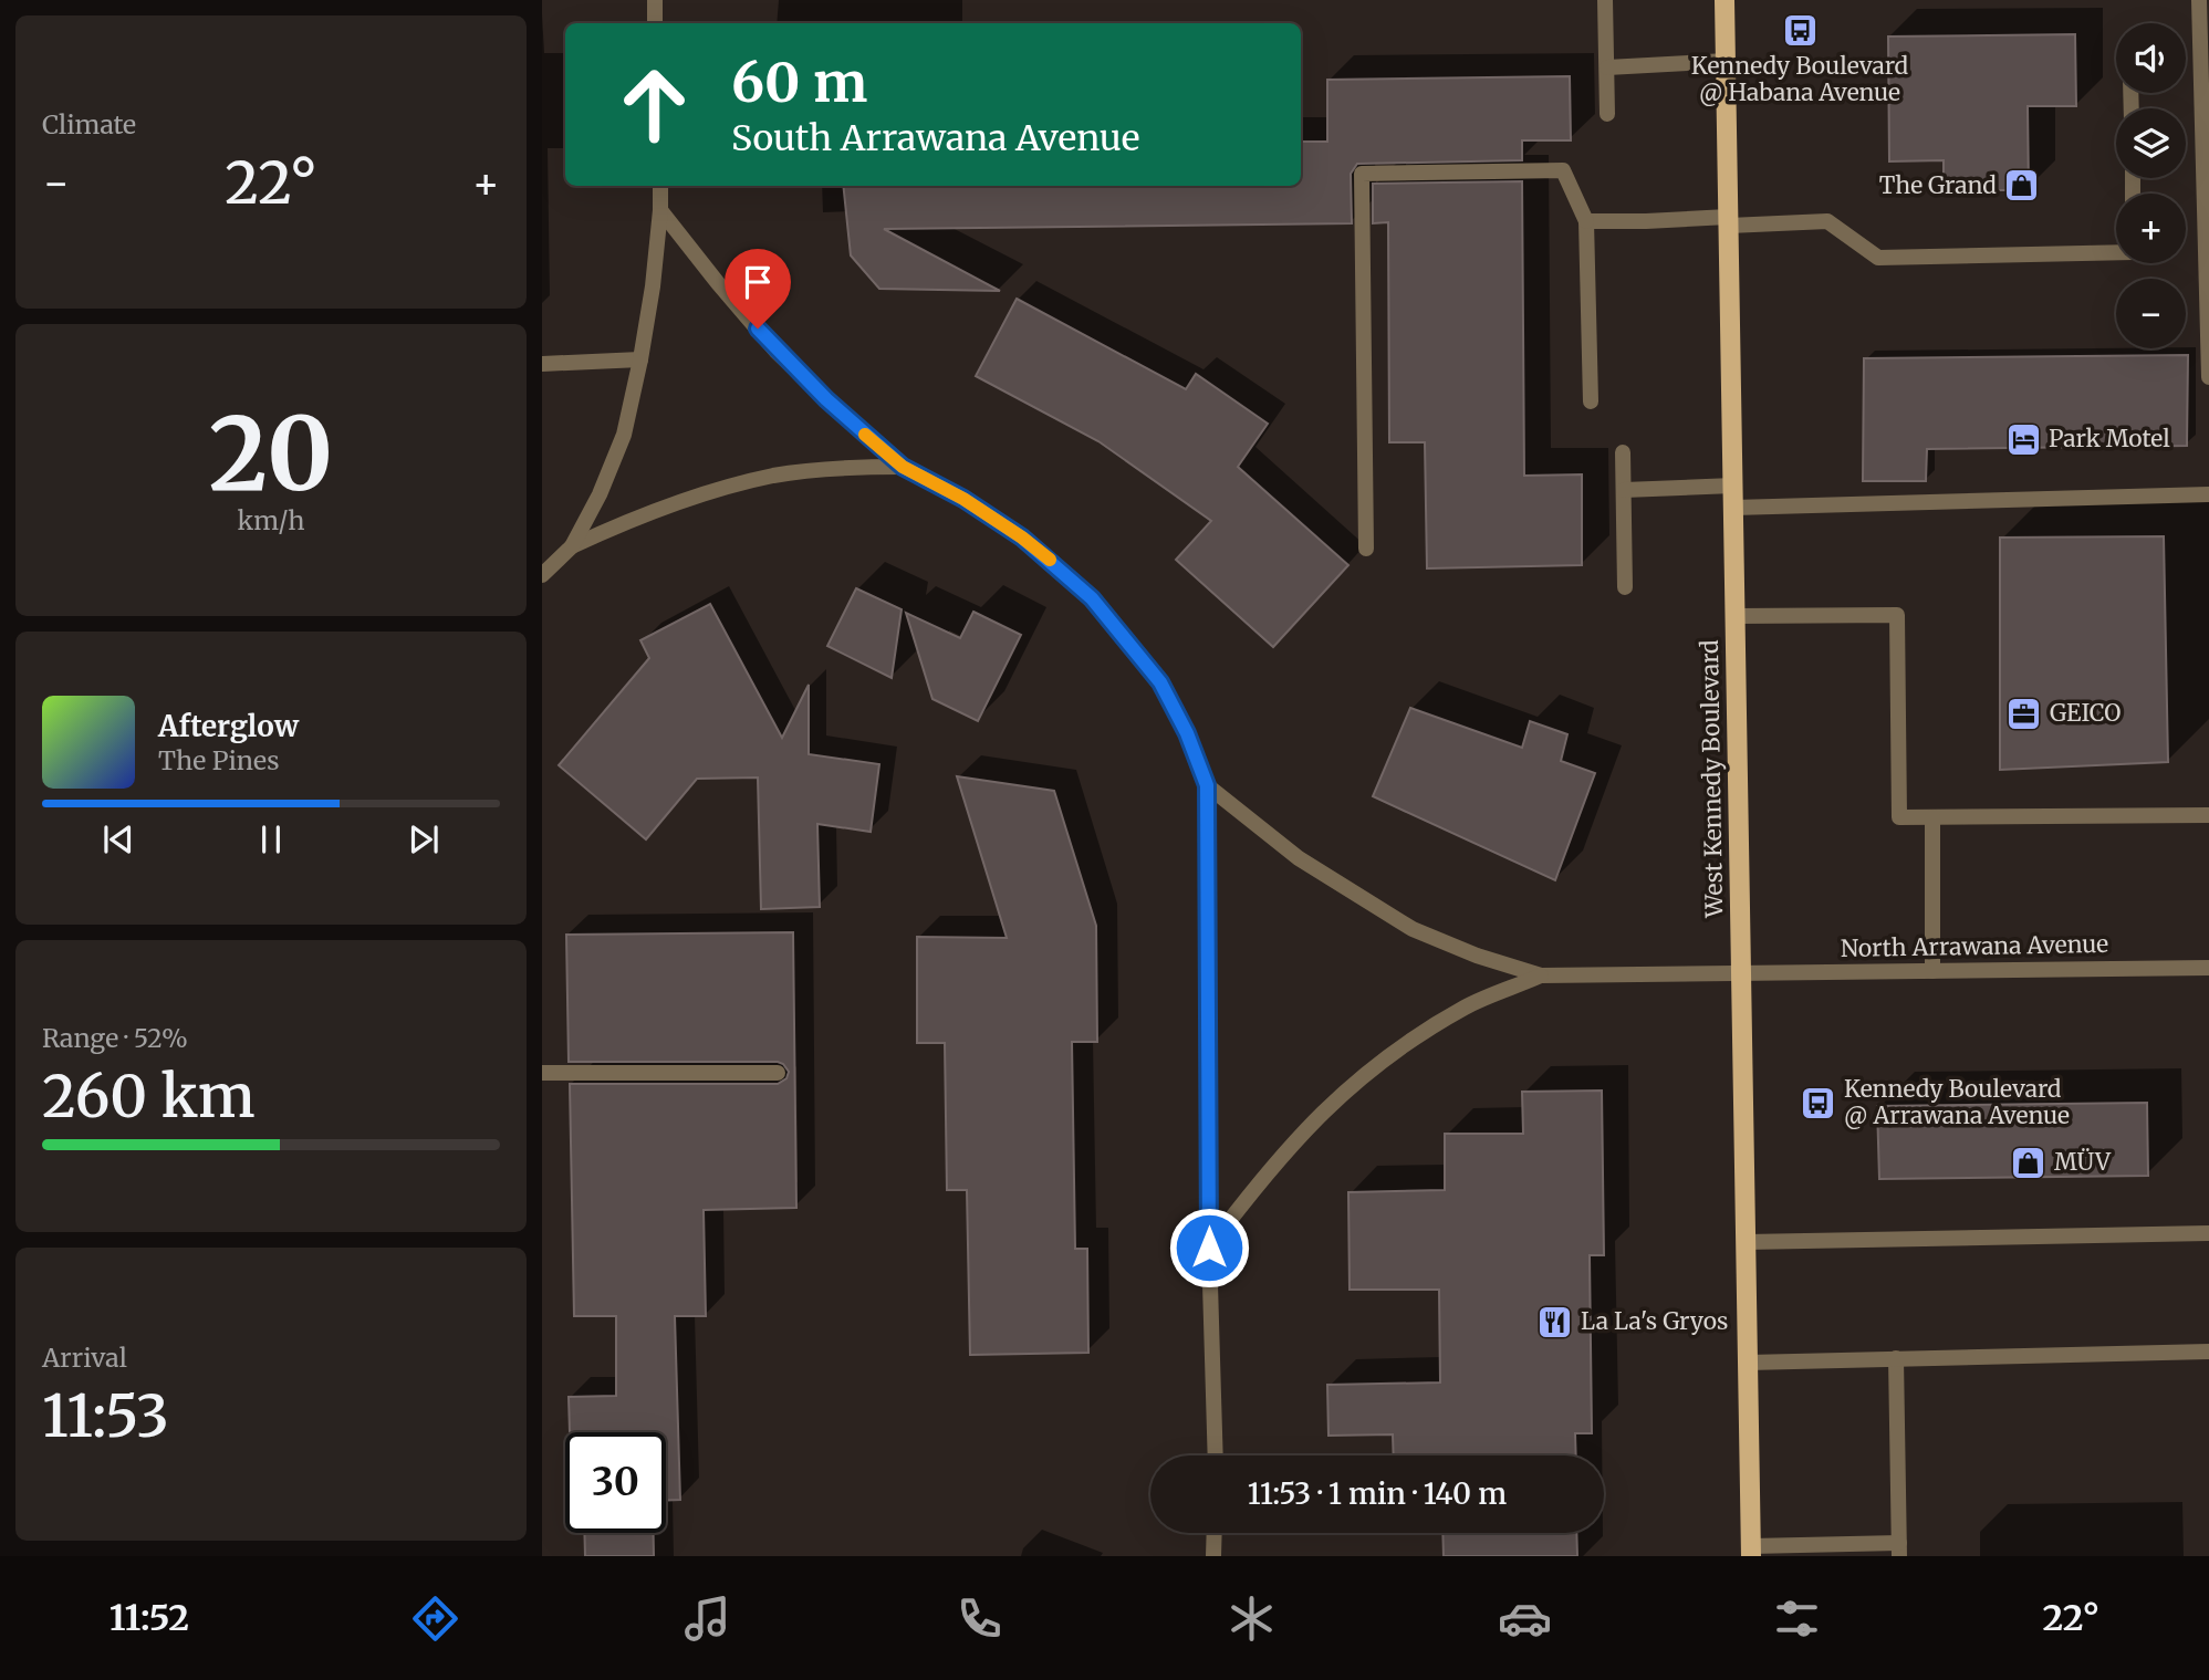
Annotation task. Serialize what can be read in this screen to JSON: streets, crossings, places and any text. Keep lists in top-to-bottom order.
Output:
{
  "streets": {
    "main road": ["West Kennedy Boulevard"],
    "street": ["North Arrawana Avenue"]
  },
  "crossings": [
    ["West Kennedy Boulevard", "North Arrawana Avenue"]
  ],
  "places": {
    "bus stop": ["Kennedy Boulevard @ Habana Avenue", "Kennedy Boulevard @ Arrawana Avenue"],
    "shop": ["The Grand", "MÜV"],
    "hotel": ["Park Motel"],
    "office": ["GEICO"],
    "restaurant": ["La La's Gryos"]
  },
  "page": {
    "tile": [
      "Climate",
      ["20", "km/h"],
      ["Range · 52%", "260 km"],
      ["Arrival", "11:53"]
    ],
    "map_buttons": ["+", "−"],
    "turn": ["60 m", "South Arrawana Avenue"],
    "heat": ["−", "22°", "+"],
    "song": ["Afterglow", "The Pines"],
    "limit": "30",
    "trip": "11:53 · 1 min · 140 m",
    "tabs": ["11:52", "22°"]
  }
}
